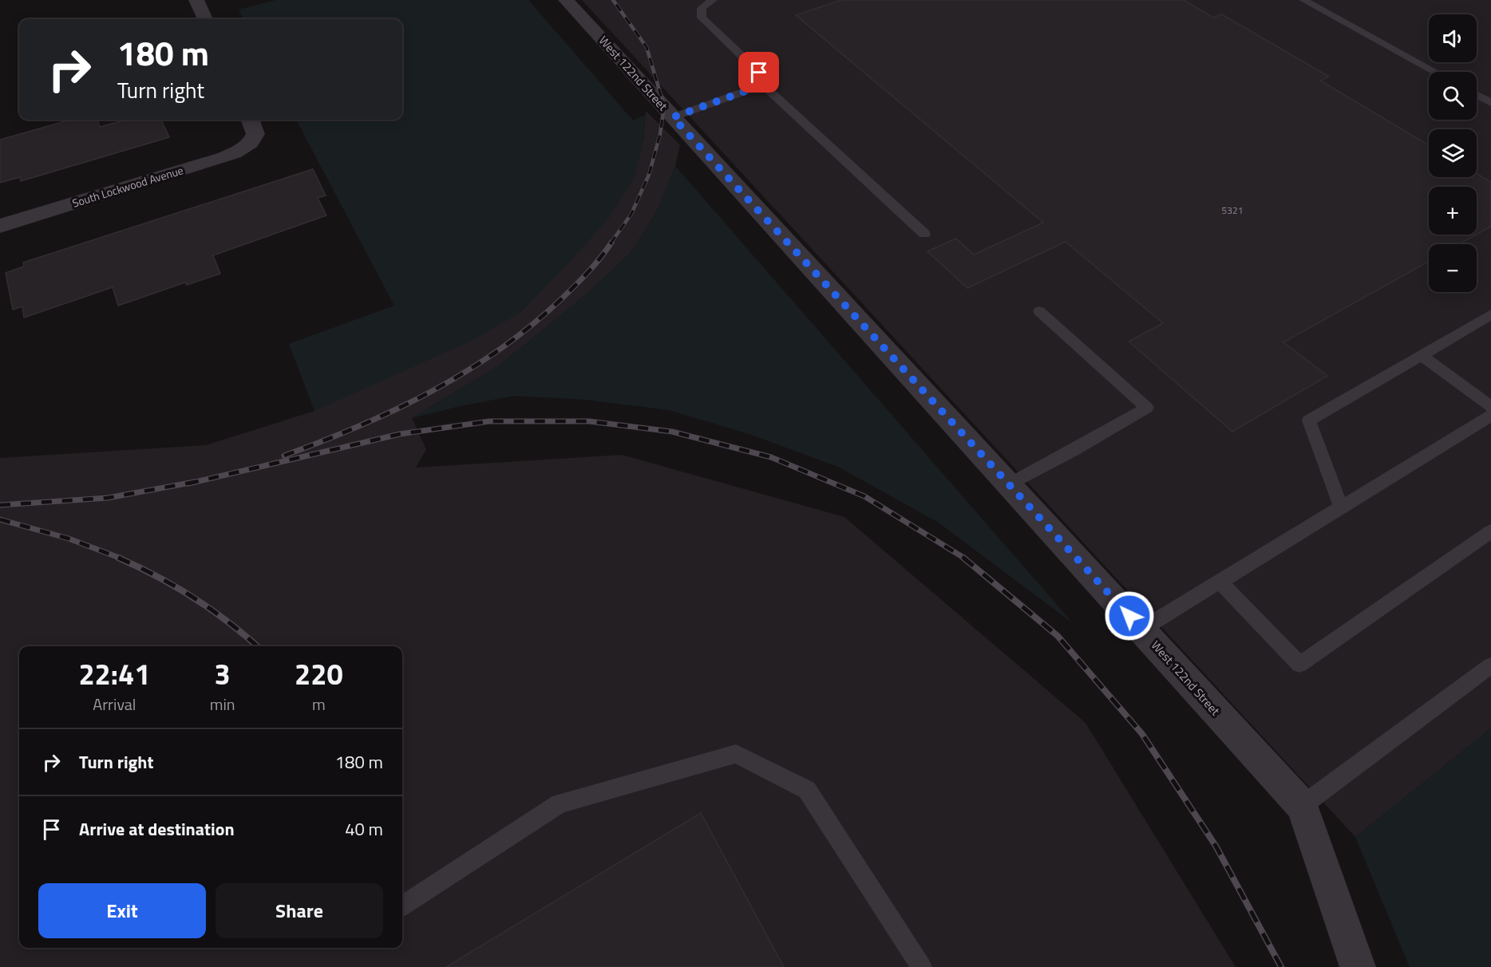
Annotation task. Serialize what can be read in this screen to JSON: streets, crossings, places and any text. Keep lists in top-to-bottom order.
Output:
{
  "streets": {
    "street": ["West 122nd Street", "South Lockwood Avenue"]
  },
  "house_numbers": ["5321"],
  "page": {
    "map_buttons": ["+", "−"],
    "turn": ["180 m", "Turn right"],
    "eta": [
      "22:41",
      "Arrival",
      "3",
      "min",
      "220",
      "m"
    ],
    "list": [
      {
        "name": "Turn right",
        "value": "180 m"
      },
      {
        "name": "Arrive at destination",
        "value": "40 m"
      }
    ],
    "buttons": ["Exit", "Share"]
  }
}
